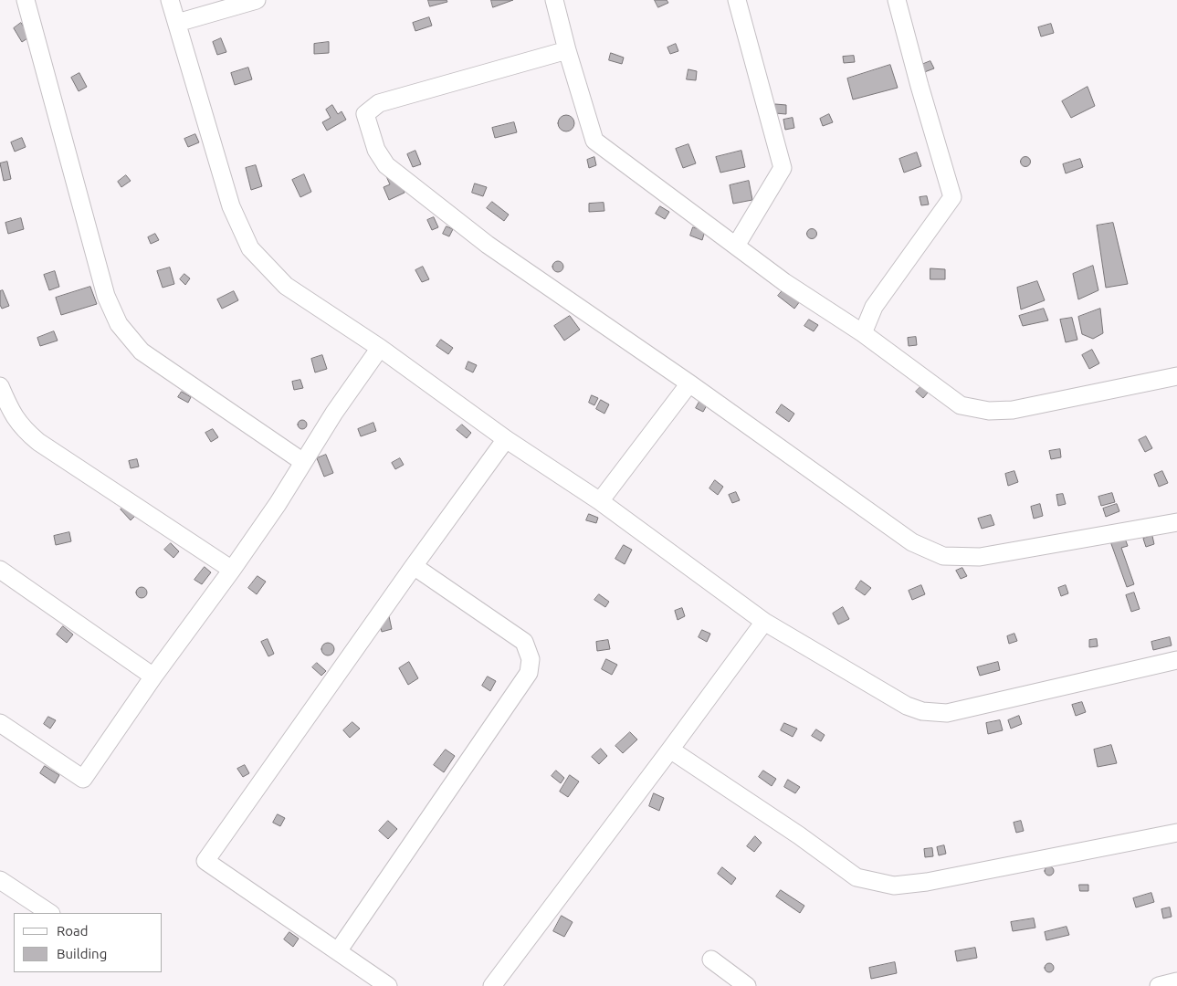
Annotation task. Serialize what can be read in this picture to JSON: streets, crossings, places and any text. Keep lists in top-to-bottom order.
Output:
{
  "legend": ["Road", "Building"]
}
